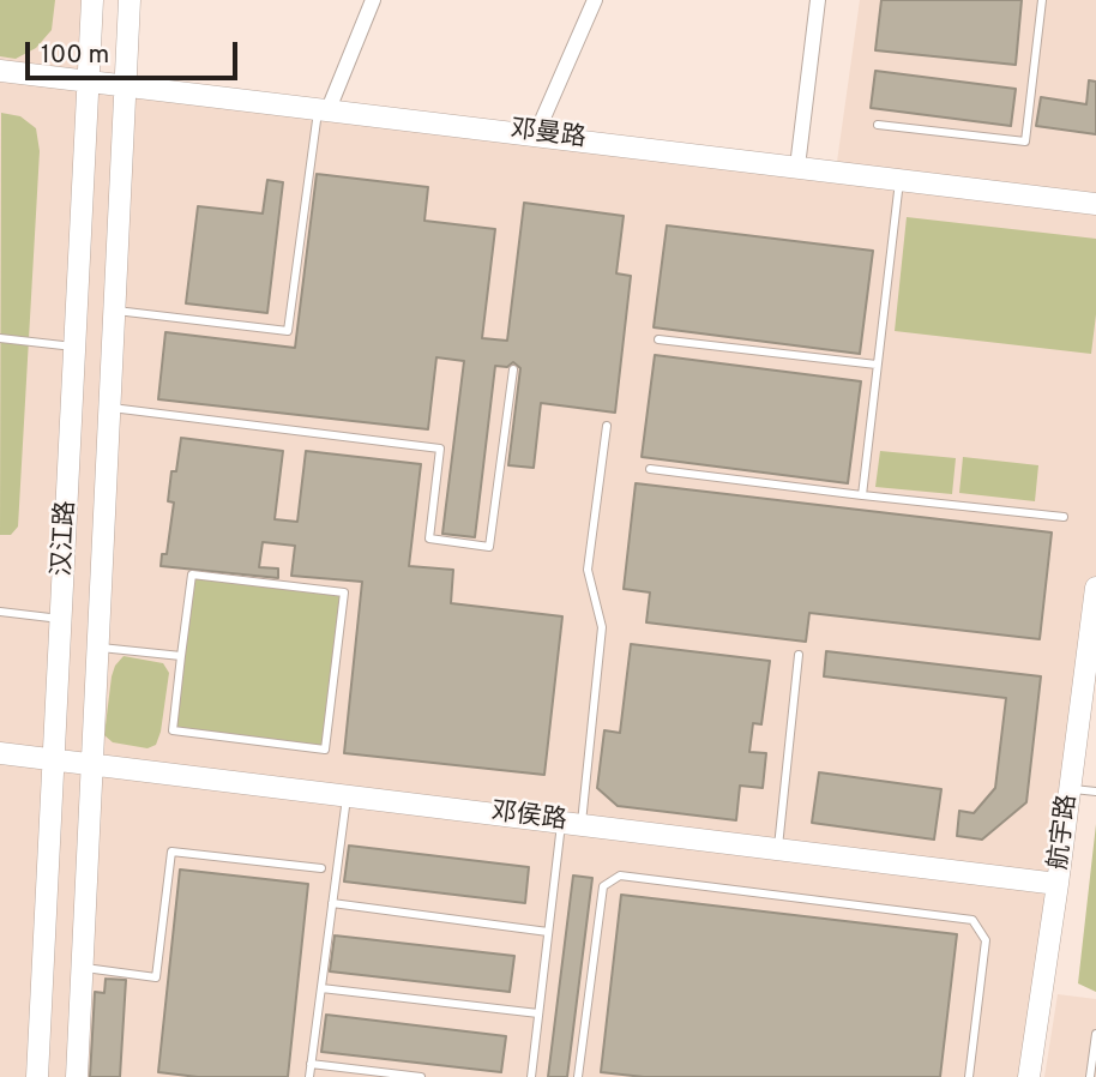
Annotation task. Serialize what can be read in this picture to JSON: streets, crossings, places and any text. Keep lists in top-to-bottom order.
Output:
{
  "streets": {
    "street": [
      "邓曼路",
      "汉江路",
      "邓侯路",
      "航宇路"
    ]
  },
  "crossings": [
    ["邓曼路", "汉江路"],
    ["汉江路", "邓侯路"],
    ["邓侯路", "航宇路"]
  ],
  "scale_bar": "100 m"
}
